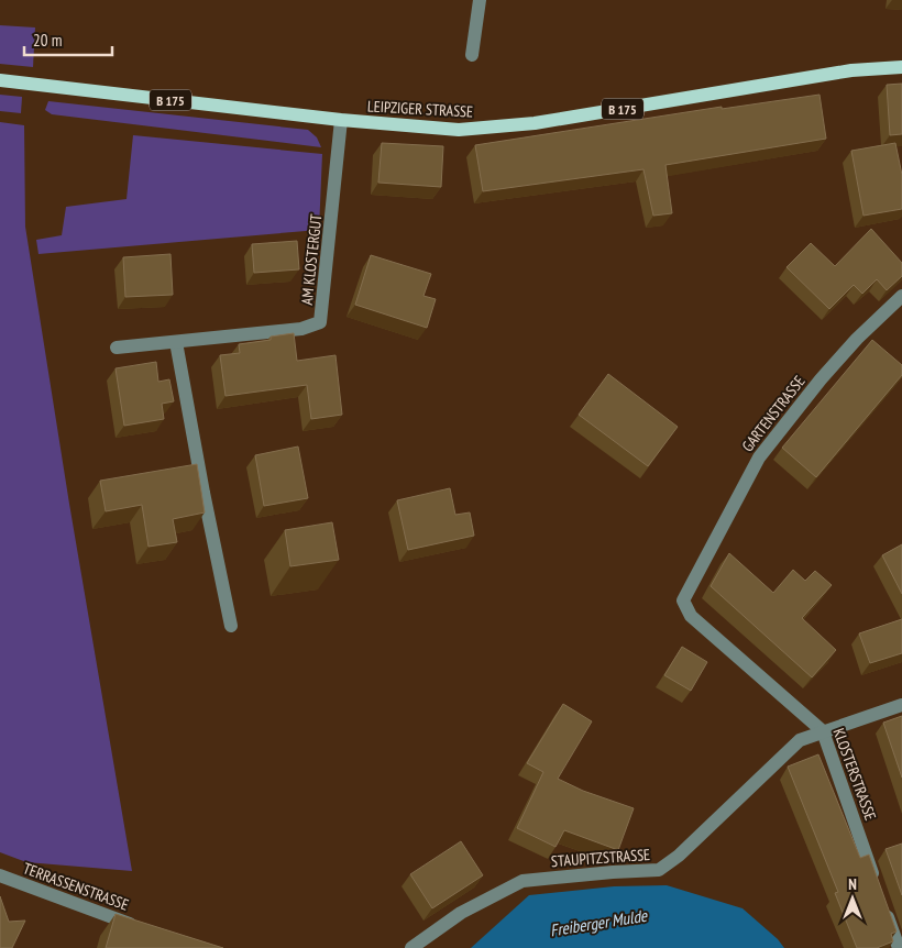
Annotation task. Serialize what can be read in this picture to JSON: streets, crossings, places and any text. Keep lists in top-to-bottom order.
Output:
{
  "streets": {
    "main road": ["B 175", "LEIPZIGER STRASSE"],
    "street": [
      "AM KLOSTERGUT",
      "GARTENSTRASSE",
      "KLOSTERSTRASSE",
      "STAUPITZSTRASSE",
      "TERRASSENSTRASSE"
    ]
  },
  "crossings": [
    ["LEIPZIGER STRASSE", "AM KLOSTERGUT"],
    ["GARTENSTRASSE", "KLOSTERSTRASSE"],
    ["KLOSTERSTRASSE", "STAUPITZSTRASSE"]
  ],
  "water": ["Freiberger Mulde"],
  "scale_bar": "20 m",
  "north": "top"
}
